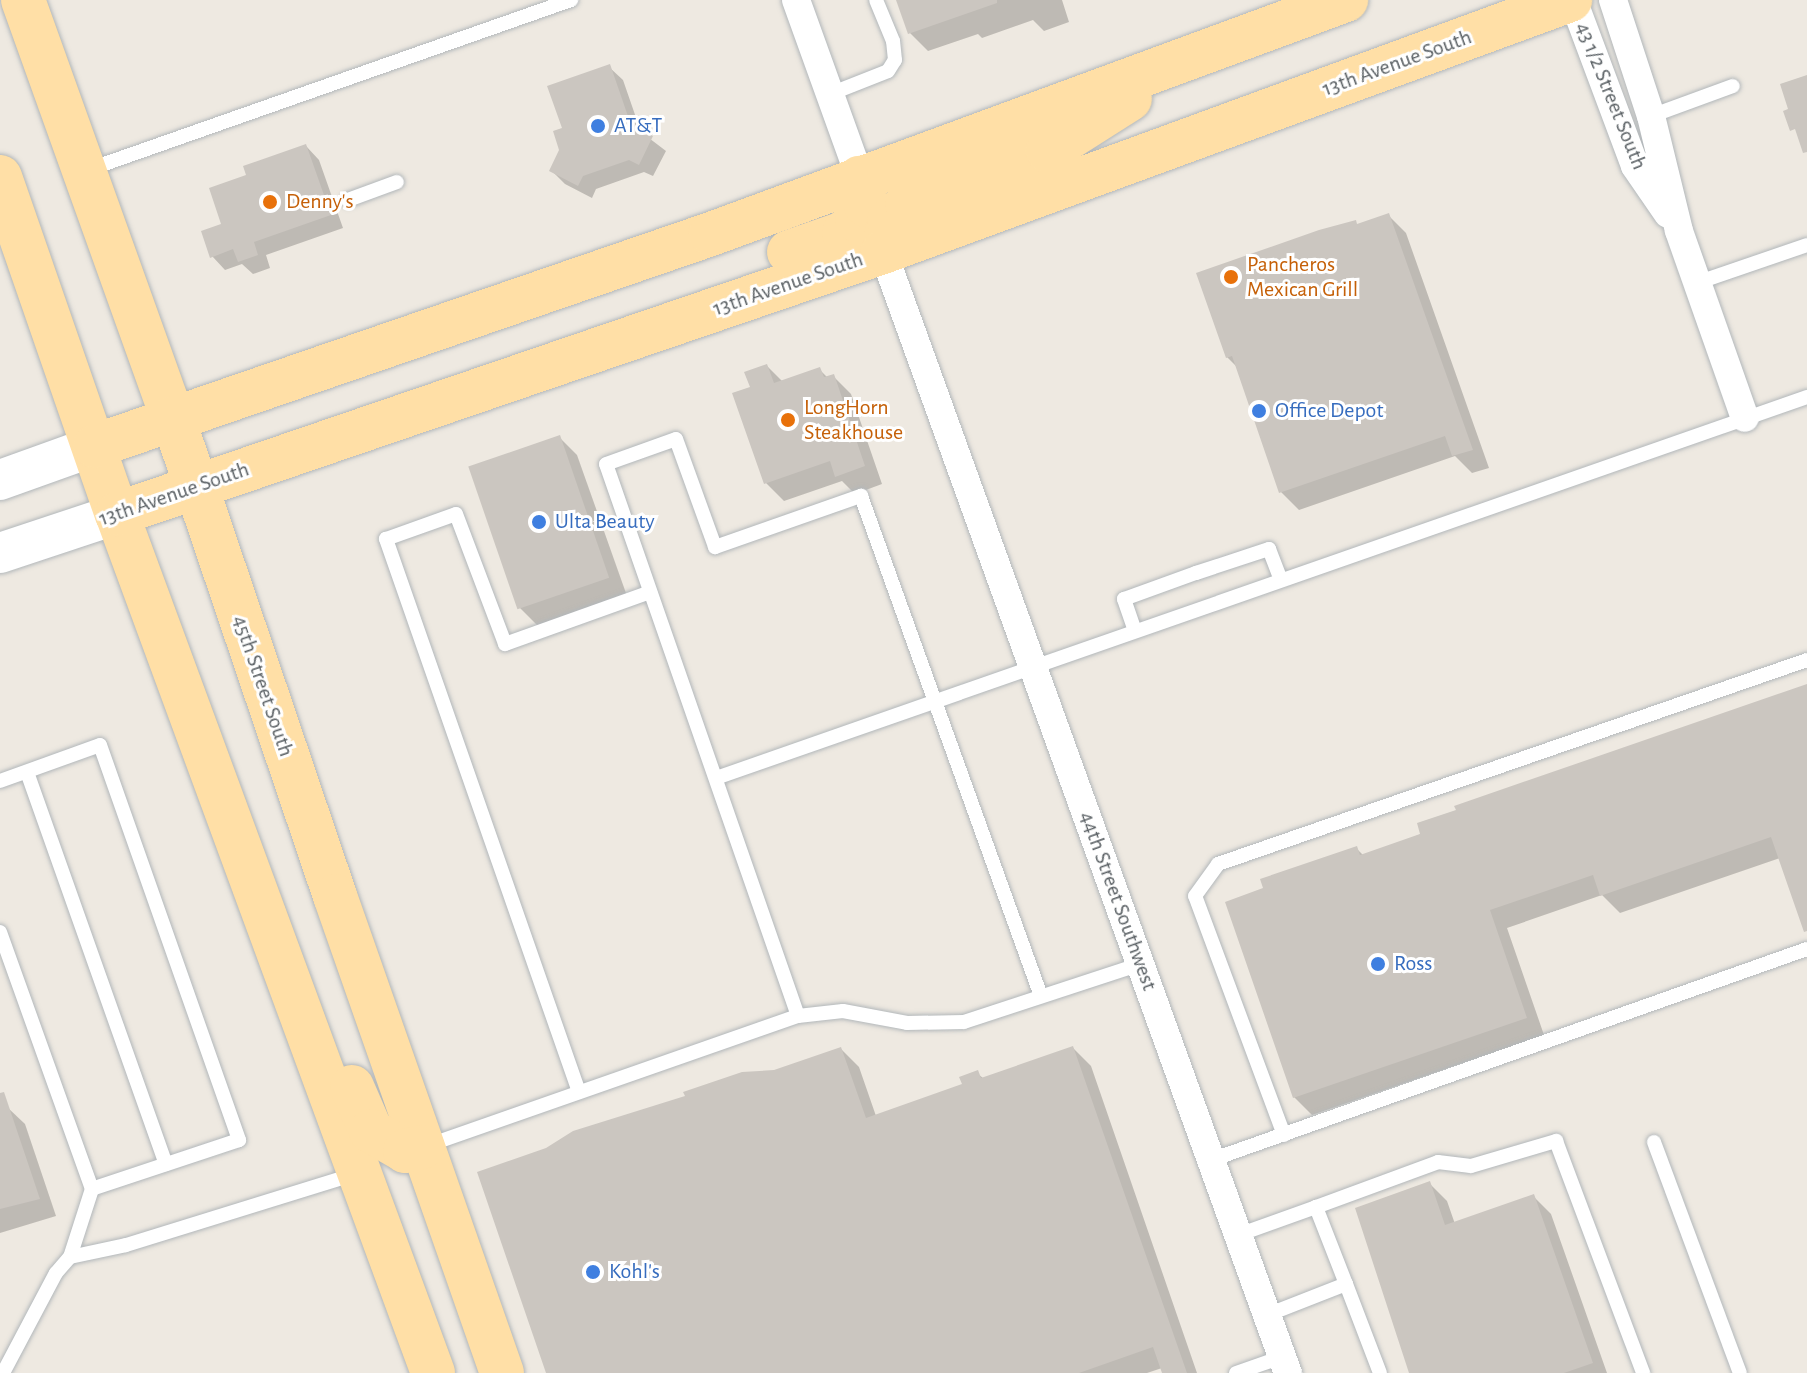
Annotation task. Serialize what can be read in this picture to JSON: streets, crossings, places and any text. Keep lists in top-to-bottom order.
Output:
{
  "streets": {
    "main road": ["13th Avenue South", "45th Street South"],
    "street": ["43 1/2 Street South", "44th Street Southwest"]
  },
  "crossings": [
    ["13th Avenue South", "43 1/2 Street South"],
    ["13th Avenue South", "45th Street South"],
    ["13th Avenue South", "44th Street Southwest"]
  ],
  "places": [
    "AT&T",
    "Denny's",
    "Pancheros Mexican Grill",
    "Office Depot",
    "LongHorn Steakhouse",
    "Ulta Beauty",
    "Ross",
    "Kohl's"
  ]
}
